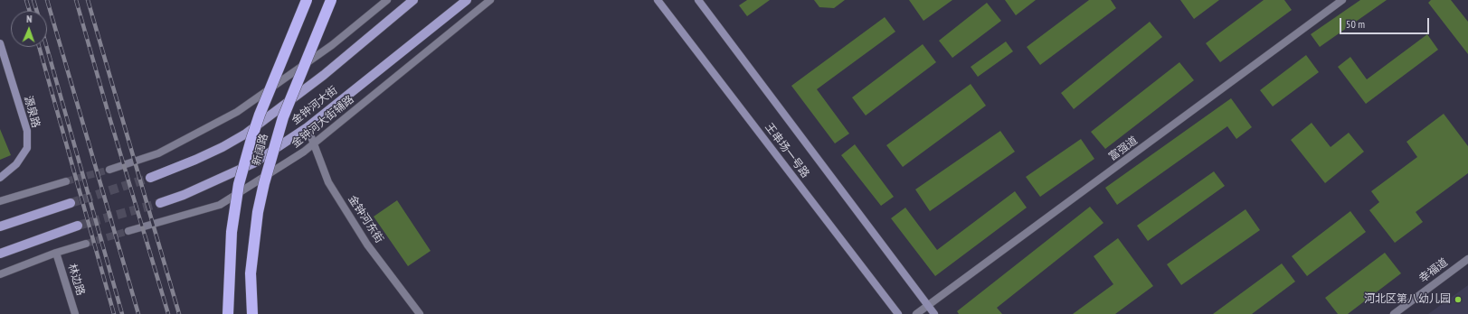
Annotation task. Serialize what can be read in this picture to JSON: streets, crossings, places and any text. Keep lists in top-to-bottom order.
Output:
{
  "streets": {
    "highway": ["新阔路"],
    "main road": ["金钟河大街", "源泉路", "王串场一号路"],
    "street": [
      "金钟河大街辅路",
      "富强道",
      "金钟河东街",
      "幸福道",
      "林边路"
    ]
  },
  "crossings": [
    ["金钟河大街", "金钟河东街"],
    ["金钟河大街辅路", "金钟河东街"],
    ["富强道", "王串场一号路"]
  ],
  "places": ["河北区第八幼儿园"],
  "scale_bar": "50 m",
  "north": "top"
}
